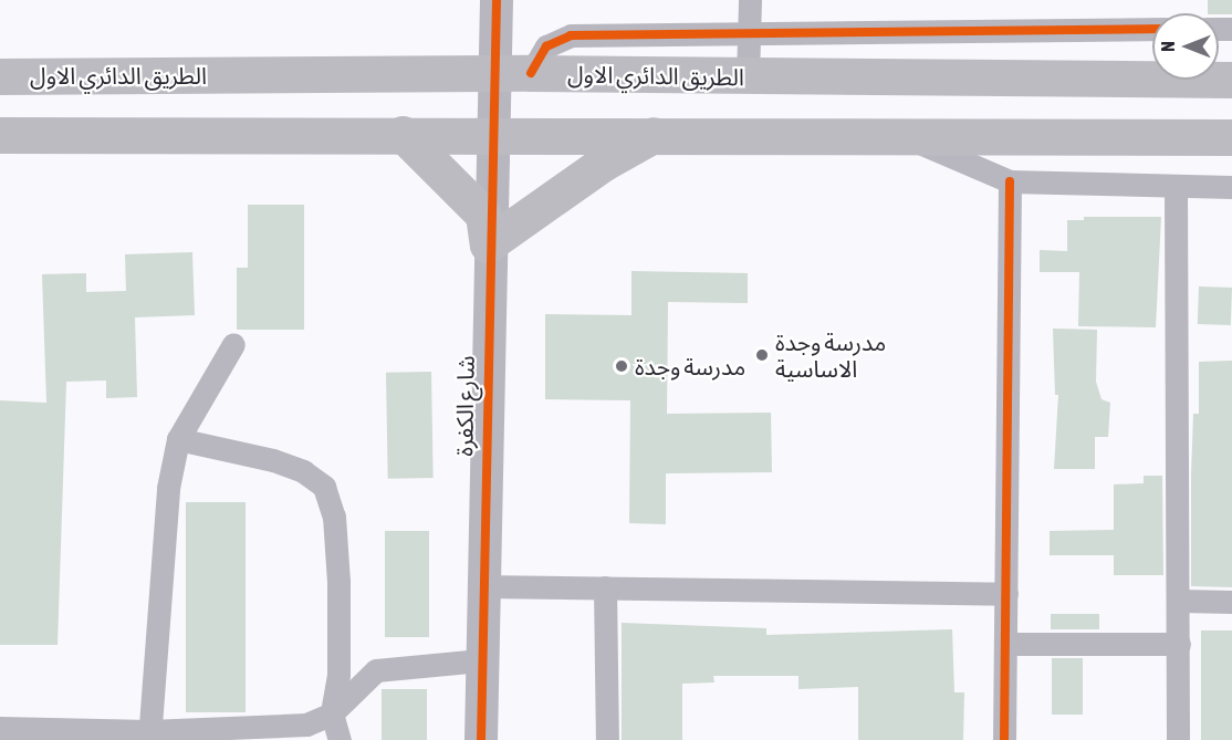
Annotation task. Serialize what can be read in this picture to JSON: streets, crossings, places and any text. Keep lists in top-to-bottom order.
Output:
{
  "streets": {
    "main road": ["الطريق الدائري الاول"],
    "street": ["شارع الكفرة"]
  },
  "crossings": [
    ["الطريق الدائري الاول", "شارع الكفرة"]
  ],
  "places": ["مدرسة وجدة الاساسية", "مدرسة وجدة"],
  "north": "left"
}
